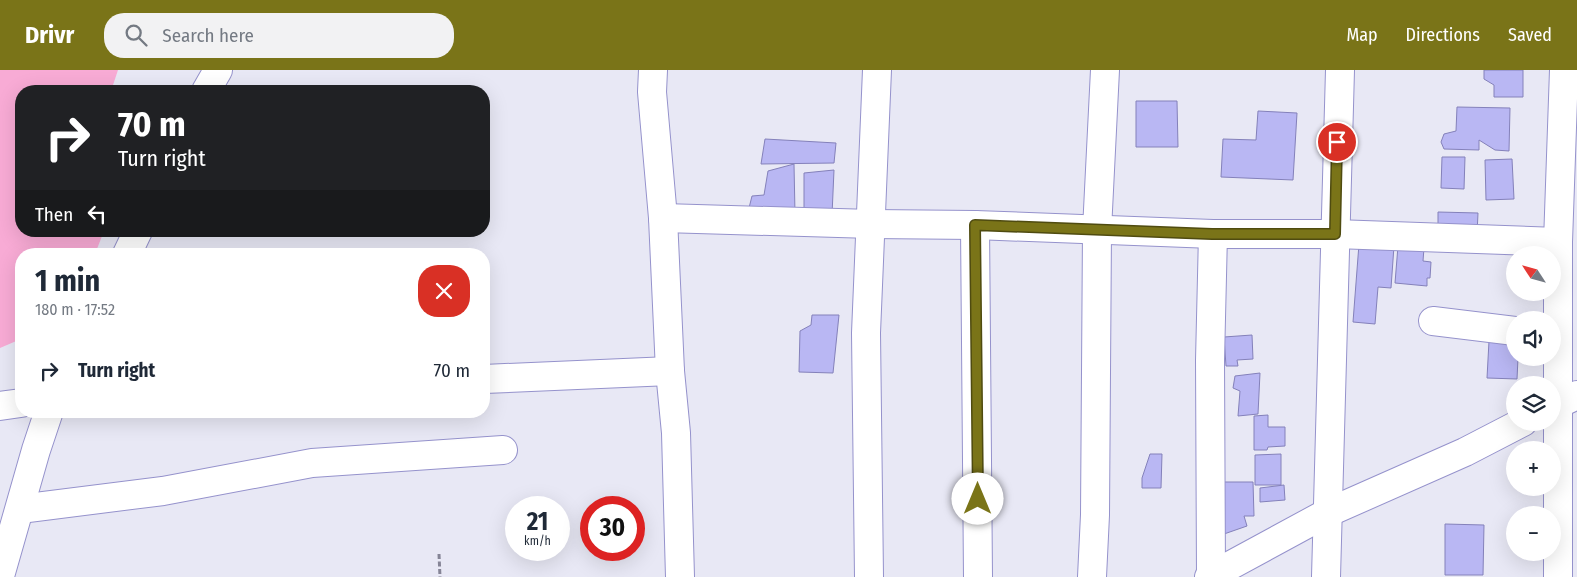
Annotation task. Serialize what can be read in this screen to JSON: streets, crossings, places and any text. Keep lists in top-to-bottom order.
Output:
{
  "north": "top left",
  "page": {
    "header": "Drivr",
    "search": "Search here",
    "nav": ["Map", "Directions", "Saved"],
    "turn": ["70 m", "Turn right"],
    "then": "Then",
    "map_buttons": ["+", "−"],
    "heading": ["1 min", "180 m · 17:52"],
    "list": [
      {
        "name": "Turn right",
        "value": "70 m"
      }
    ],
    "speed": "21 km/h",
    "limit": "30"
  }
}
